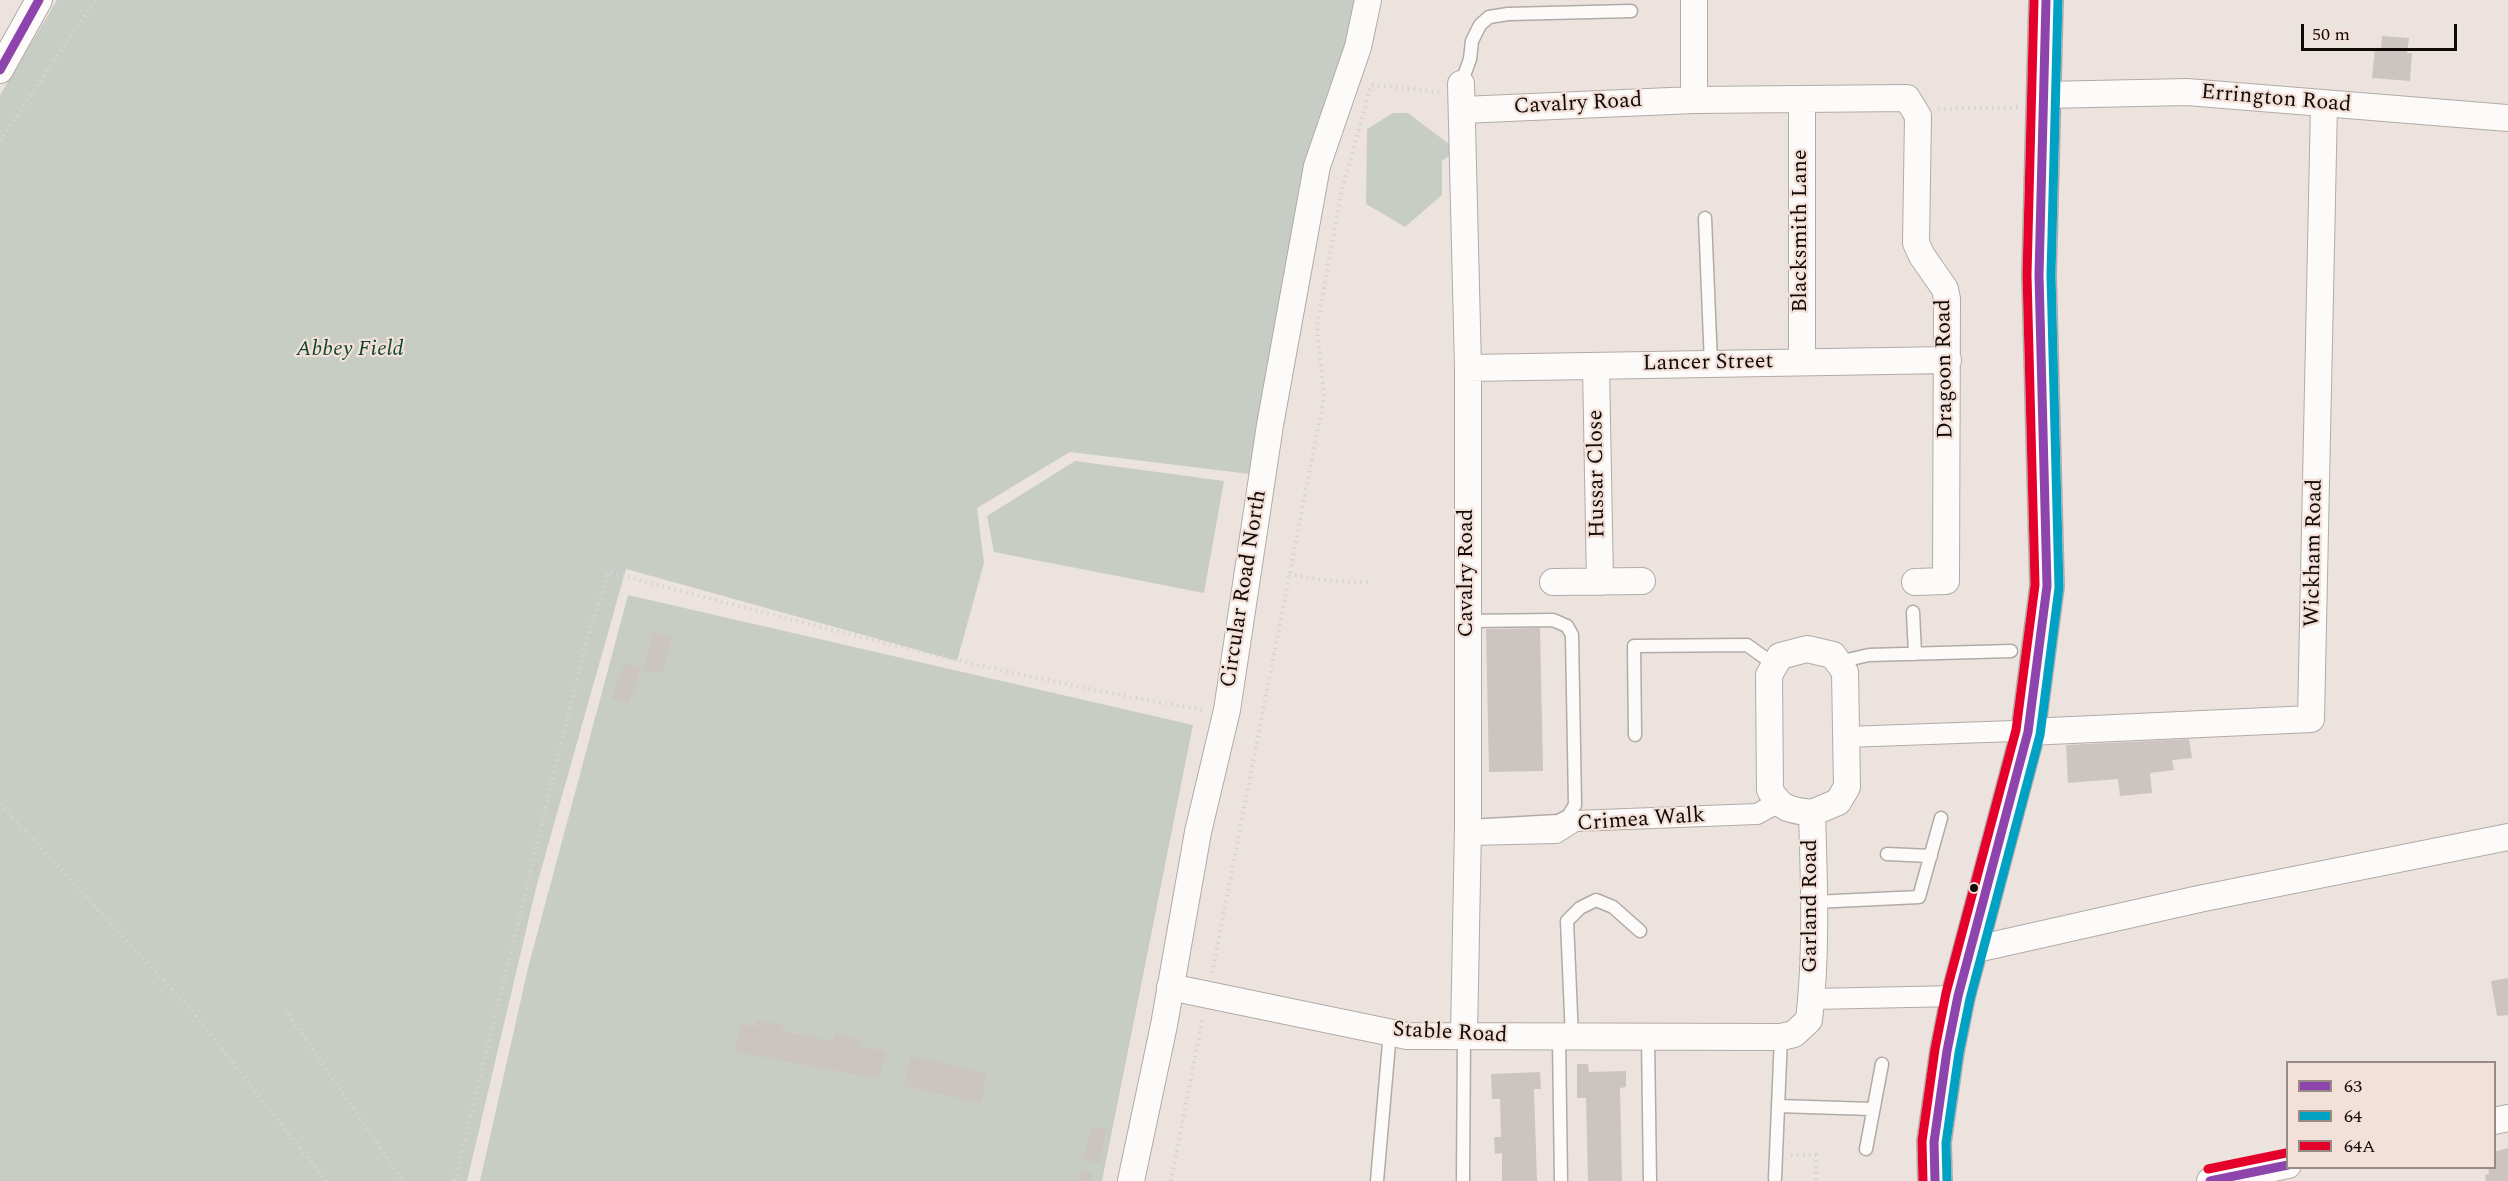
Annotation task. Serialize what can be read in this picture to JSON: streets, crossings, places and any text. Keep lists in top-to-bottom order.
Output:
{
  "streets": {
    "street": [
      "Errington Road",
      "Cavalry Road",
      "Blacksmith Lane",
      "Lancer Street",
      "Dragoon Road",
      "Hussar Close",
      "Wickham Road",
      "Circular Road North",
      "Crimea Walk",
      "Garland Road",
      "Stable Road"
    ]
  },
  "crossings": [
    ["Errington Road", "Wickham Road"],
    ["Cavalry Road", "Lancer Street"],
    ["Cavalry Road", "Crimea Walk"],
    ["Cavalry Road", "Stable Road"],
    ["Blacksmith Lane", "Lancer Street"],
    ["Lancer Street", "Dragoon Road"],
    ["Lancer Street", "Hussar Close"],
    ["Circular Road North", "Stable Road"],
    ["Crimea Walk", "Garland Road"],
    ["Garland Road", "Stable Road"]
  ],
  "parks": ["Abbey Field"],
  "lines": ["transit line 63", "transit line 64", "transit line 64A"],
  "legend": ["63", "64", "64A"],
  "scale_bar": "50 m"
}
